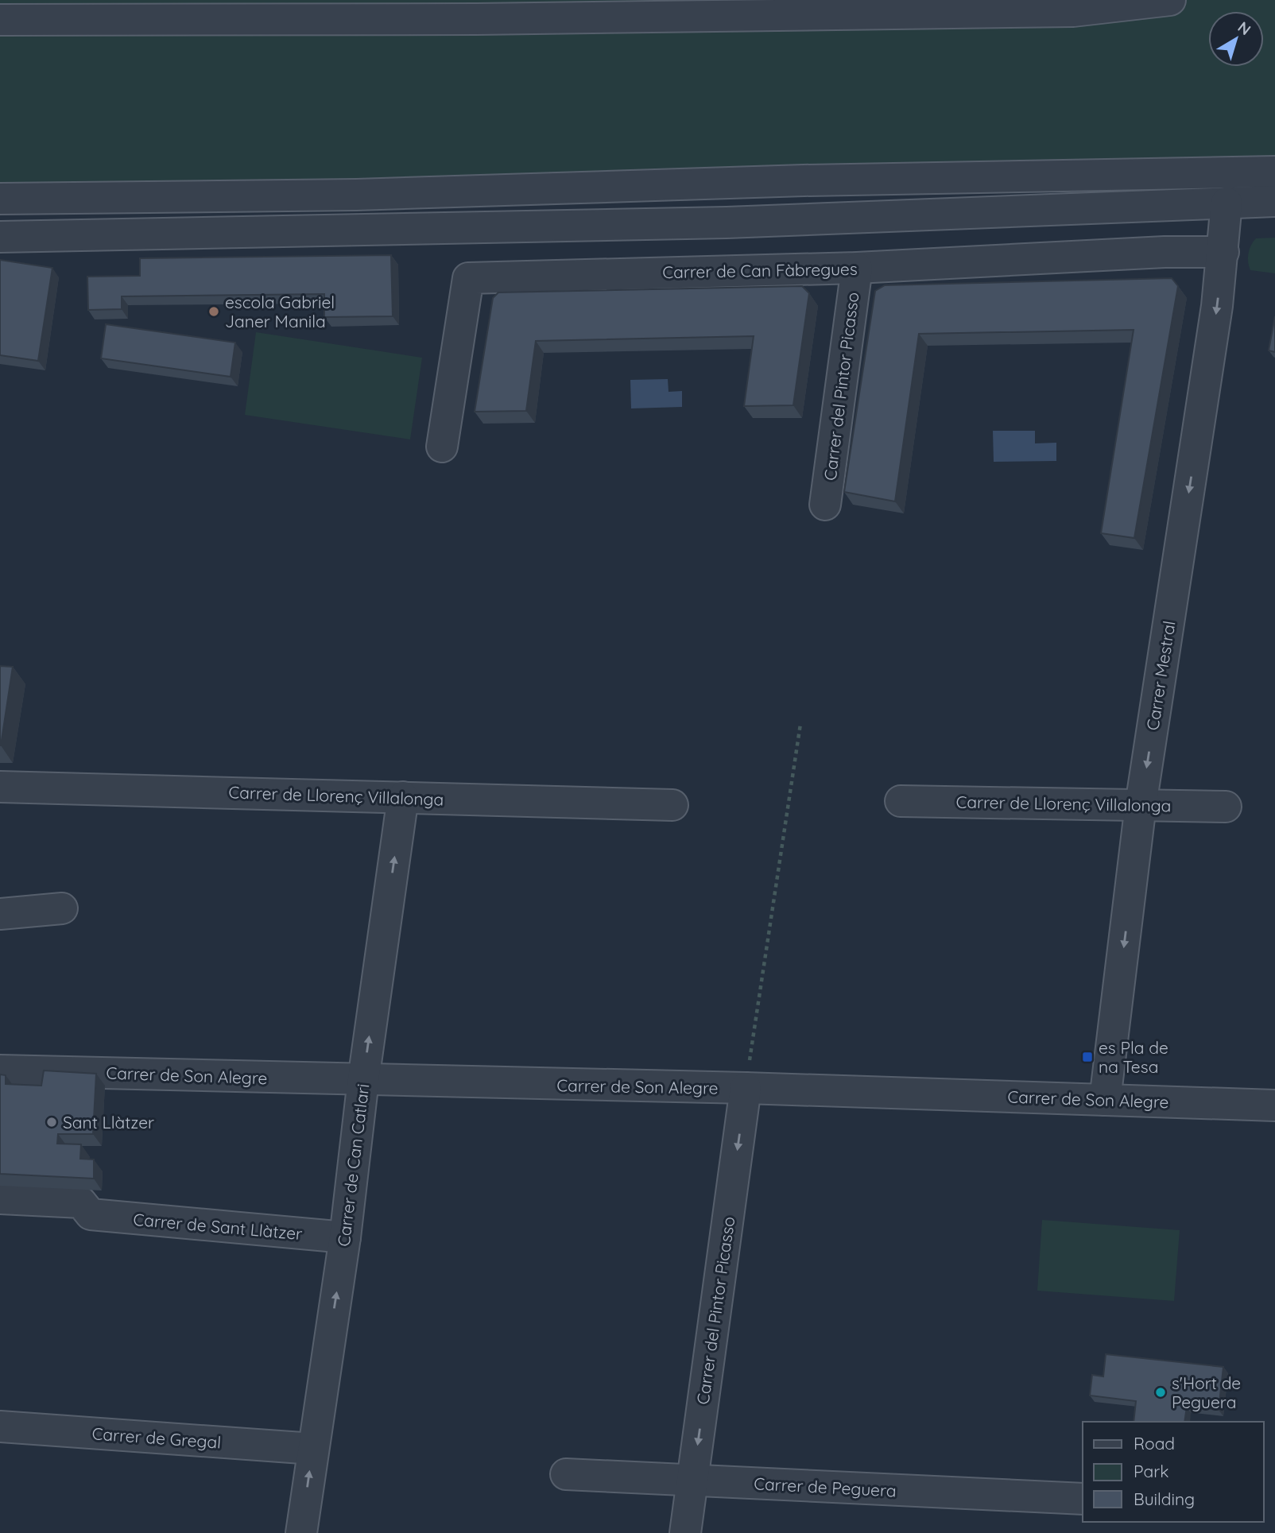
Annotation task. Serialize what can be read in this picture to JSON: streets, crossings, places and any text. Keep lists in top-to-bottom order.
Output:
{
  "streets": {
    "street": [
      "Carrer de Can Fàbregues",
      "Carrer del Pintor Picasso",
      "Carrer Mestral",
      "Carrer de Llorenç Villalonga",
      "Carrer de Son Alegre",
      "Carrer de Can Catlari",
      "Carrer de Sant Llàtzer",
      "Carrer de Gregal",
      "Carrer de Peguera"
    ]
  },
  "crossings": [
    ["Carrer de Can Fàbregues", "Carrer del Pintor Picasso"],
    ["Carrer de Can Fàbregues", "Carrer Mestral"],
    ["Carrer del Pintor Picasso", "Carrer de Son Alegre"],
    ["Carrer del Pintor Picasso", "Carrer de Peguera"],
    ["Carrer Mestral", "Carrer de Llorenç Villalonga"],
    ["Carrer Mestral", "Carrer de Son Alegre"],
    ["Carrer de Llorenç Villalonga", "Carrer de Can Catlari"],
    ["Carrer de Son Alegre", "Carrer de Can Catlari"],
    ["Carrer de Can Catlari", "Carrer de Sant Llàtzer"],
    ["Carrer de Can Catlari", "Carrer de Gregal"]
  ],
  "one_way": ["Carrer del Pintor Picasso", "Carrer Mestral", "Carrer de Can Catlari"],
  "places": {
    "other": ["escola Gabriel Janer Manila", "Sant Llàtzer", "s'Hort de Peguera"],
    "transit": ["es Pla de na Tesa"]
  },
  "legend": ["Road", "Park", "Building"],
  "north": "top right"
}
